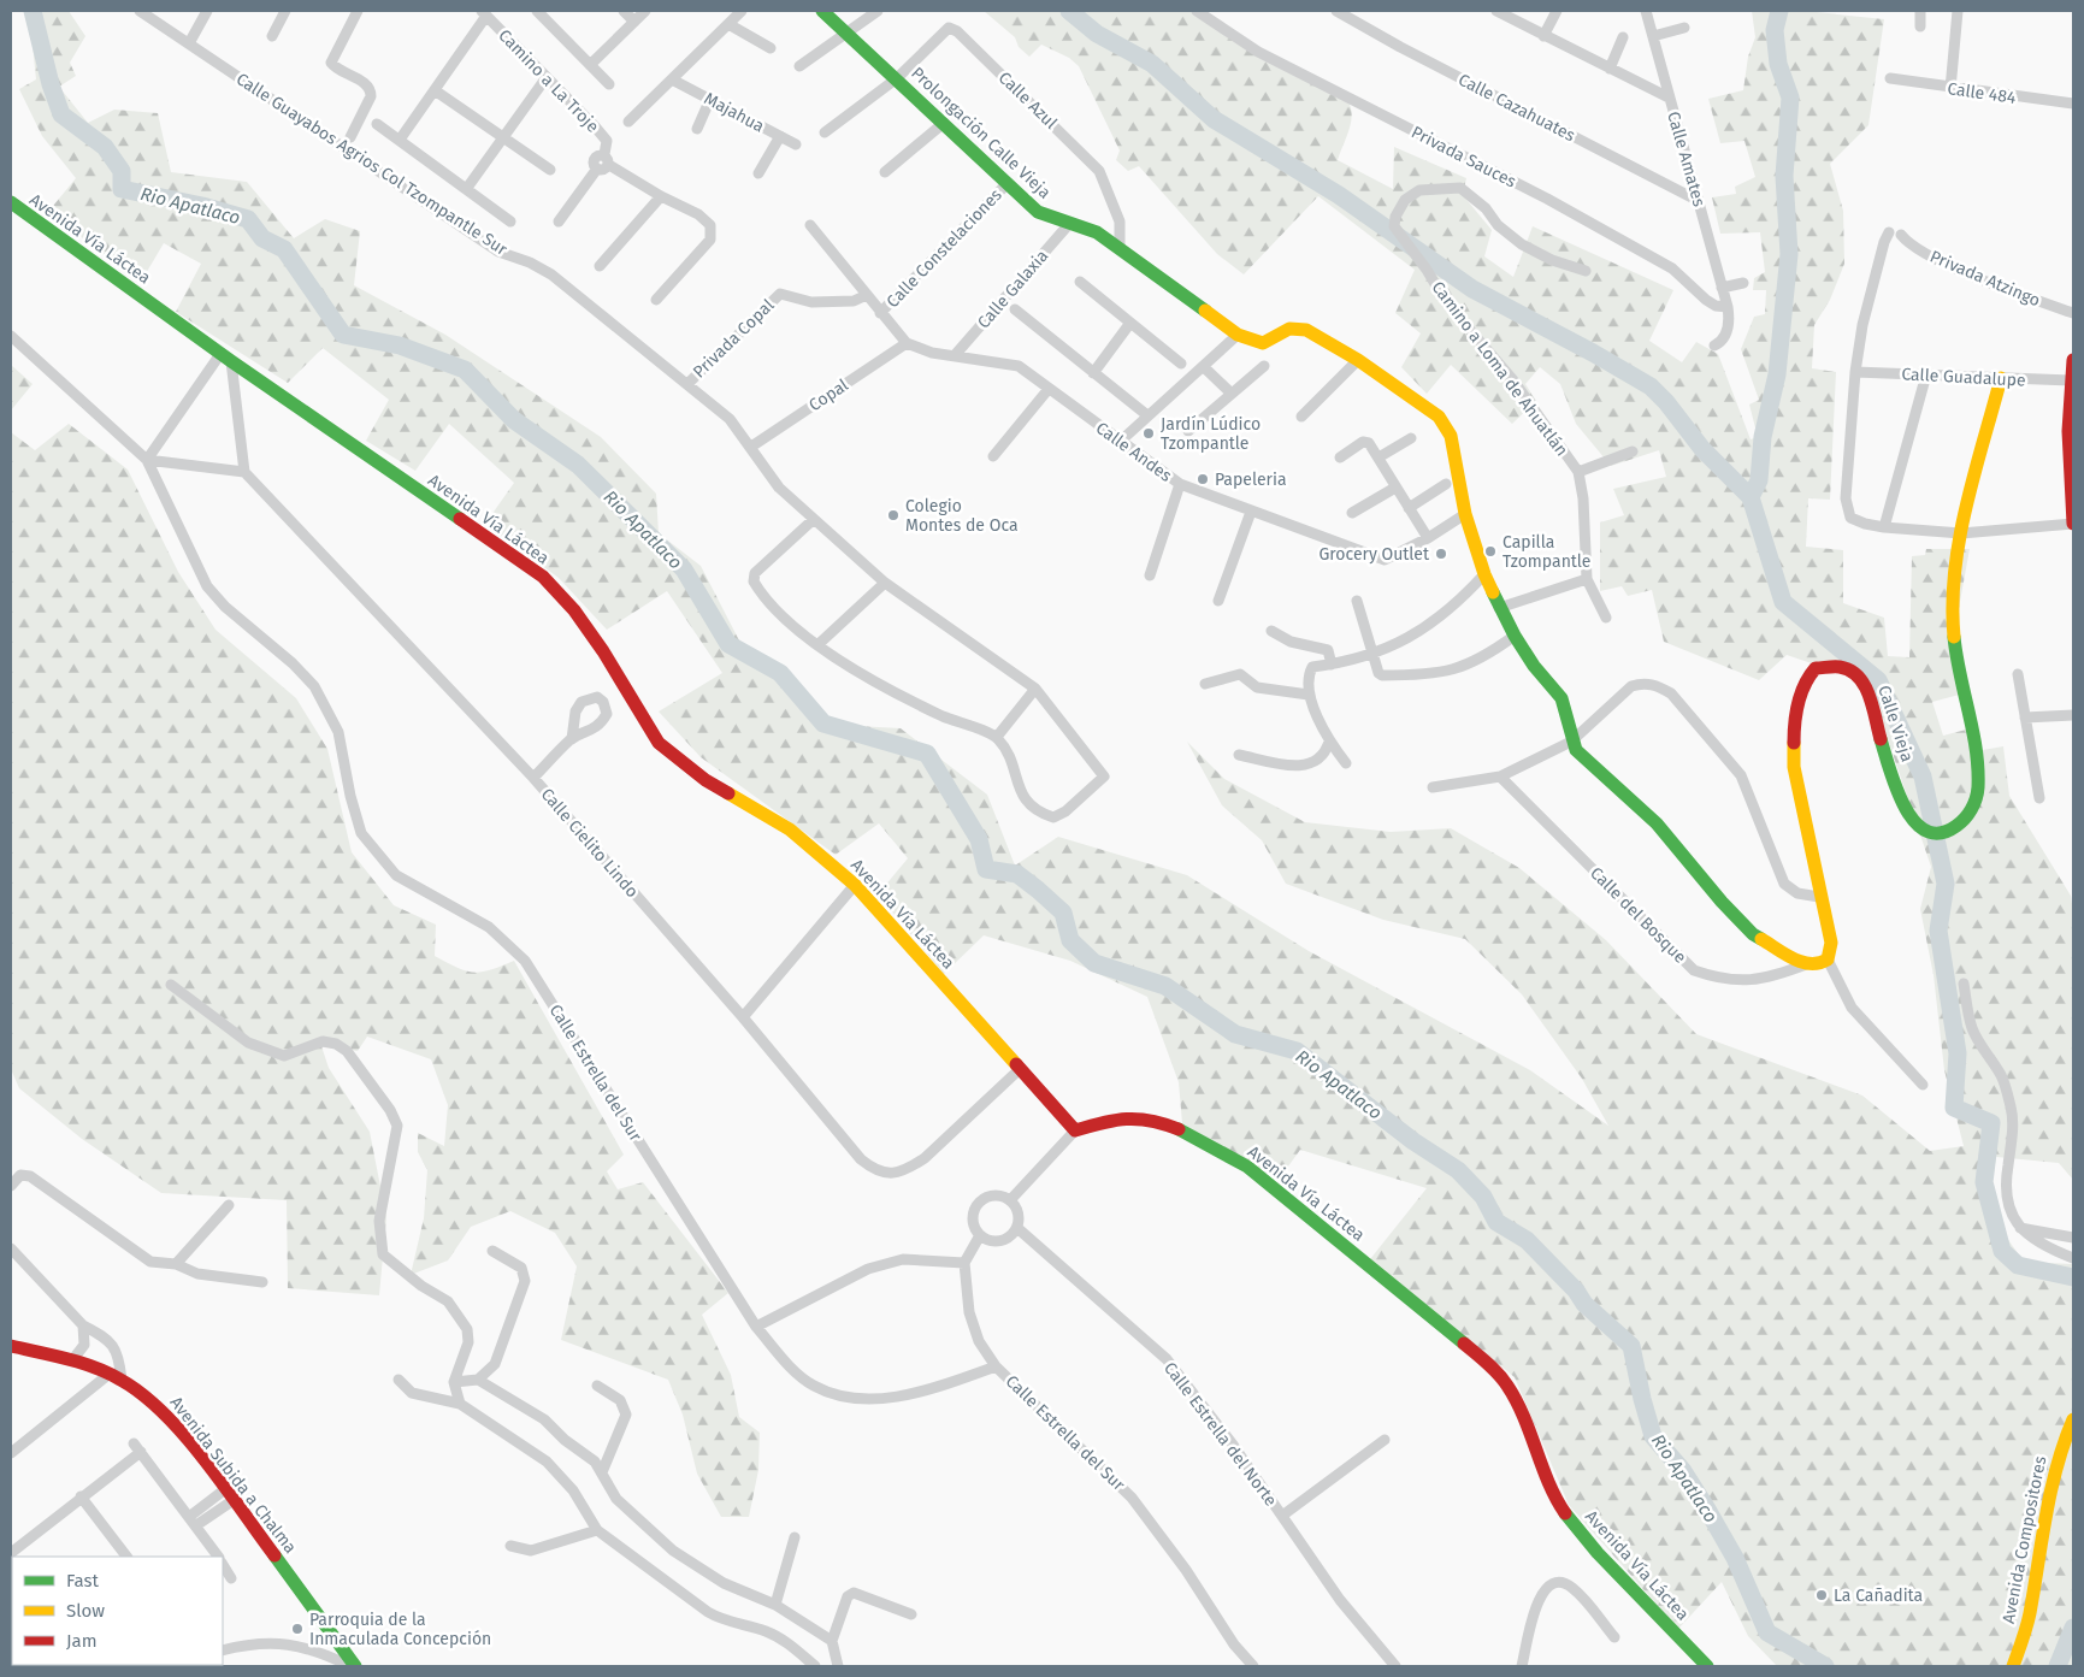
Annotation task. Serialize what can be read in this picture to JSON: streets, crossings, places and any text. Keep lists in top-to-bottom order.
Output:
{
  "streets": {
    "street": [
      "Camino a La Troje",
      "Calle 484",
      "Calle Azul",
      "Calle Cazahuates",
      "Majahua",
      "Prolongación Calle Vieja",
      "Privada Sauces",
      "Calle Amates",
      "Calle Guayabos Agrios Col Tzompantle Sur",
      "Avenida Vía Láctea",
      "Calle Constelaciones",
      "Privada Atzingo",
      "Calle Galaxia",
      "Privada Copal",
      "Camino a Loma de Ahuatlán",
      "Calle Guadalupe",
      "Copal",
      "Calle Andes",
      "Calle Vieja",
      "Calle Cielito Lindo",
      "Calle del Bosque",
      "Calle Estrella del Sur",
      "Calle Estrella del Norte",
      "Avenida Subida a Chalma",
      "Avenida Compositores"
    ]
  },
  "crossings": [
    ["Calle Azul", "Prolongación Calle Vieja"],
    ["Calle Cazahuates", "Calle Amates"],
    ["Prolongación Calle Vieja", "Calle Constelaciones"],
    ["Prolongación Calle Vieja", "Calle Galaxia"],
    ["Prolongación Calle Vieja", "Calle Andes"],
    ["Privada Sauces", "Calle Amates"],
    ["Calle Guayabos Agrios Col Tzompantle Sur", "Privada Copal"],
    ["Calle Guayabos Agrios Col Tzompantle Sur", "Copal"],
    ["Avenida Vía Láctea", "Calle Cielito Lindo"],
    ["Calle Galaxia", "Calle Andes"],
    ["Calle Guadalupe", "Calle Vieja"],
    ["Copal", "Calle Andes"]
  ],
  "water": ["Rio Apatlaco"],
  "places": [
    "Jardín Lúdico Tzompantle",
    "Papeleria",
    "Colegio Montes de Oca",
    "Capilla Tzompantle",
    "Grocery Outlet",
    "La Cañadita",
    "Parroquia de la Inmaculada Concepción"
  ],
  "legend": ["Fast", "Slow", "Jam"]
}
